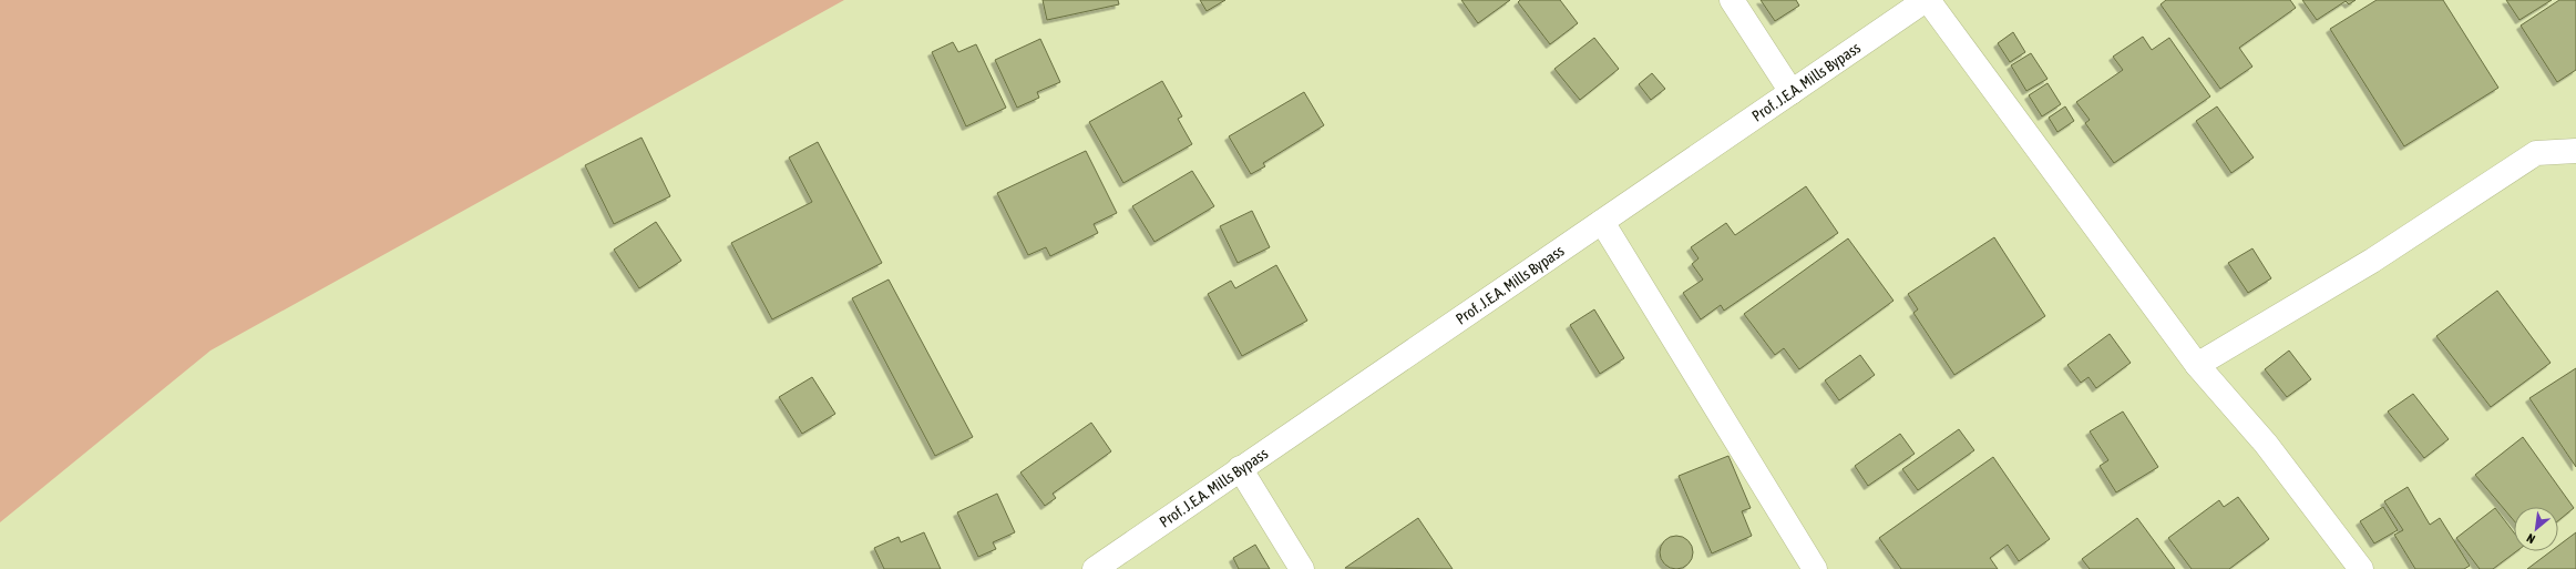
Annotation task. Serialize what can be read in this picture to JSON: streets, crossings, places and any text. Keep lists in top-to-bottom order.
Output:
{
  "streets": {
    "street": ["Prof. J.E.A. Mills Bypass"]
  },
  "north": "bottom left"
}
